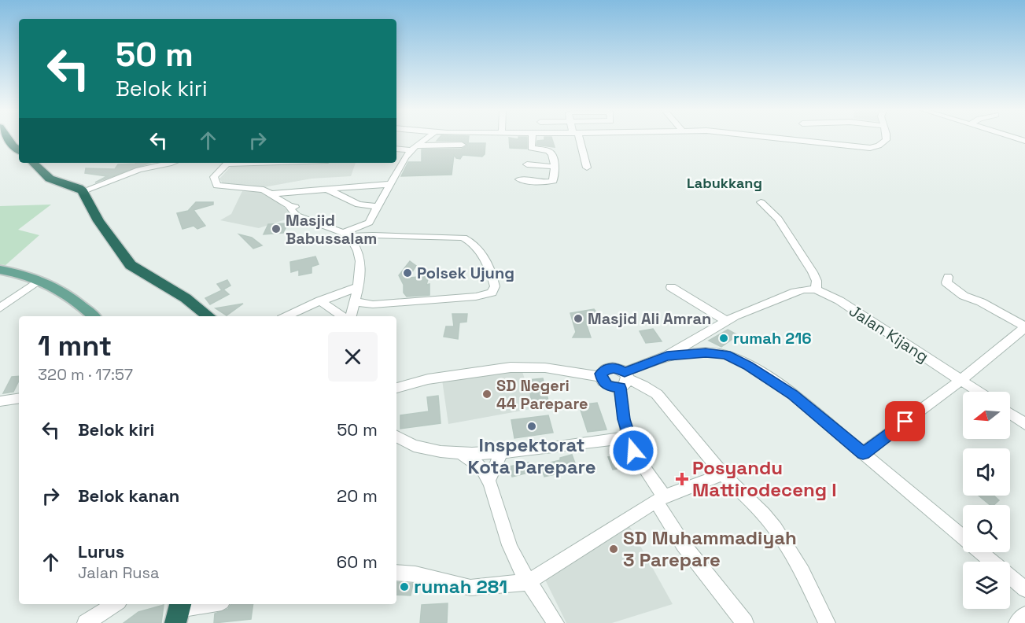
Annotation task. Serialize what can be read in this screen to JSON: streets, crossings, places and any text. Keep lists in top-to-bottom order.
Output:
{
  "streets": {
    "street": ["Jalan Kijang"]
  },
  "districts": ["Labukkang"],
  "places": {
    "other": [
      "Masjid Babussalam",
      "Polsek Ujung",
      "Masjid Ali Amran",
      "rumah 216",
      "SD Negeri 44 Parepare",
      "Inspektorat Kota Parepare",
      "SD Muhammadiyah 3 Parepare",
      "rumah 281"
    ],
    "health": ["Posyandu Mattirodeceng I"]
  },
  "north": "left",
  "page": {
    "turn": ["50 m", "Belok kiri"],
    "heading": ["1 mnt", "320 m · 17:57"],
    "list": [
      {
        "name": "Belok kiri",
        "value": "50 m"
      },
      {
        "name": "Belok kanan",
        "value": "20 m"
      },
      {
        "name": "Lurus",
        "note": "Jalan Rusa",
        "value": "60 m"
      }
    ]
  }
}
